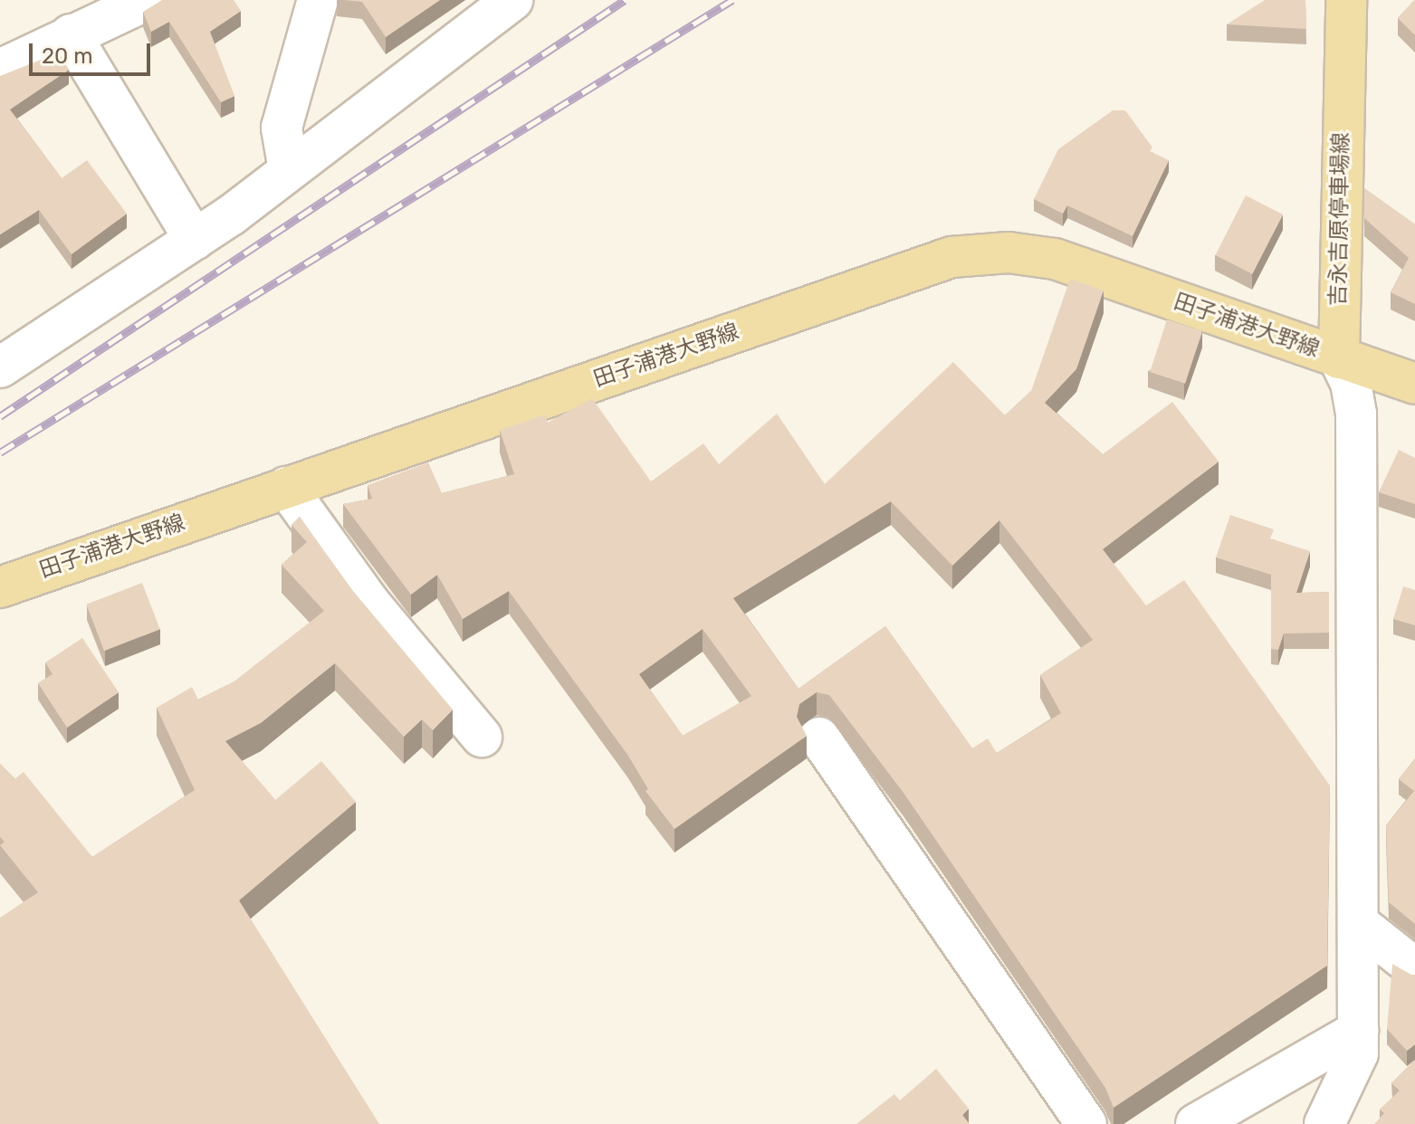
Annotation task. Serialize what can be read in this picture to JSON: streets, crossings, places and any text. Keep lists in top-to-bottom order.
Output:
{
  "streets": {
    "main road": ["吉永吉原停車場線", "田子浦港大野線"]
  },
  "crossings": [
    ["吉永吉原停車場線", "田子浦港大野線"]
  ],
  "scale_bar": "20 m"
}
